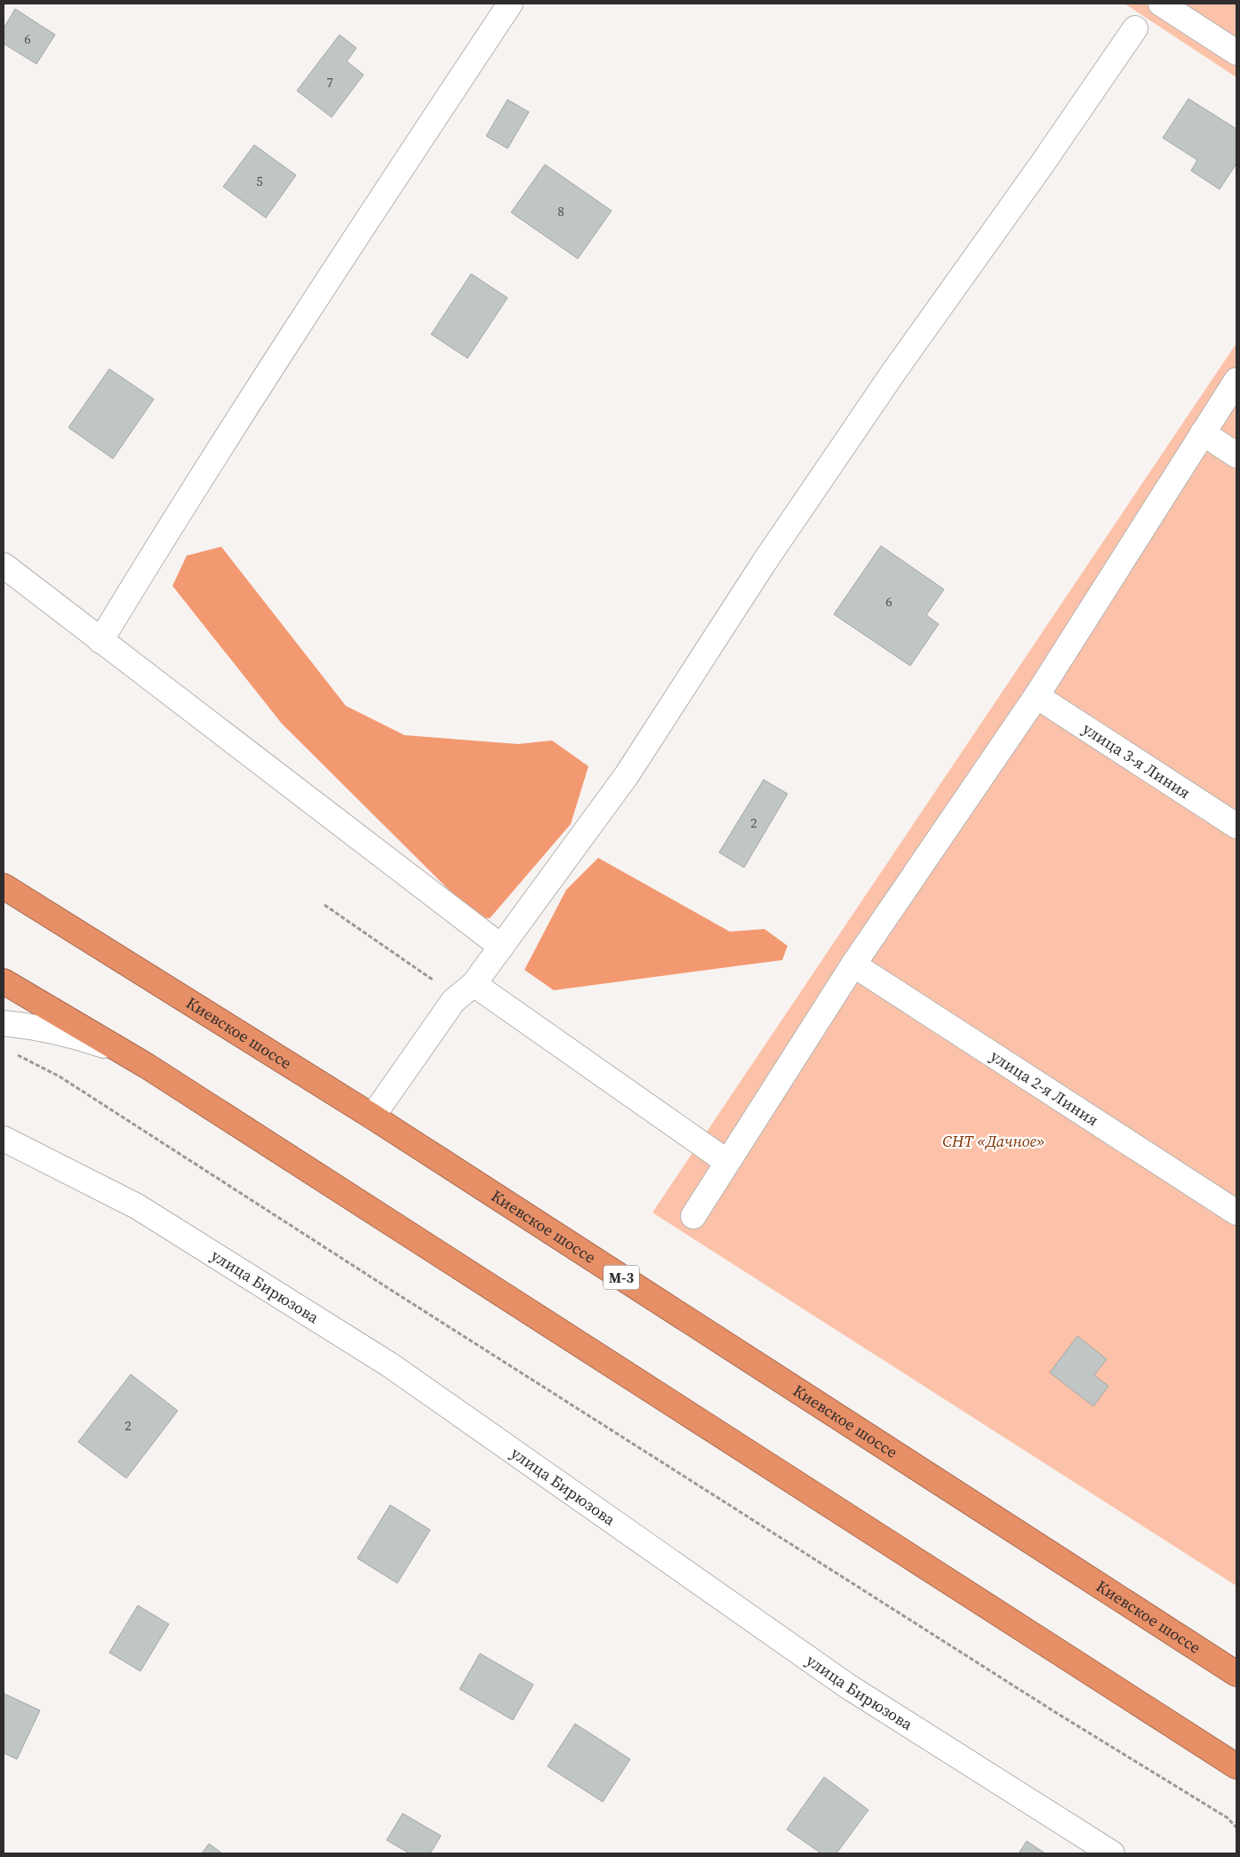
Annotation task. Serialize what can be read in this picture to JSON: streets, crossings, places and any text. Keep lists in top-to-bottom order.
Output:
{
  "streets": {
    "highway": ["Киевское шоссе", "М-3"],
    "street": ["улица 3-я Линия", "улица 2-я Линия", "улица Бирюзова"]
  },
  "parks": ["СНТ «Дачное»"],
  "house_numbers": [
    "6",
    "7",
    "5",
    "8",
    "6",
    "2",
    "2"
  ]
}
